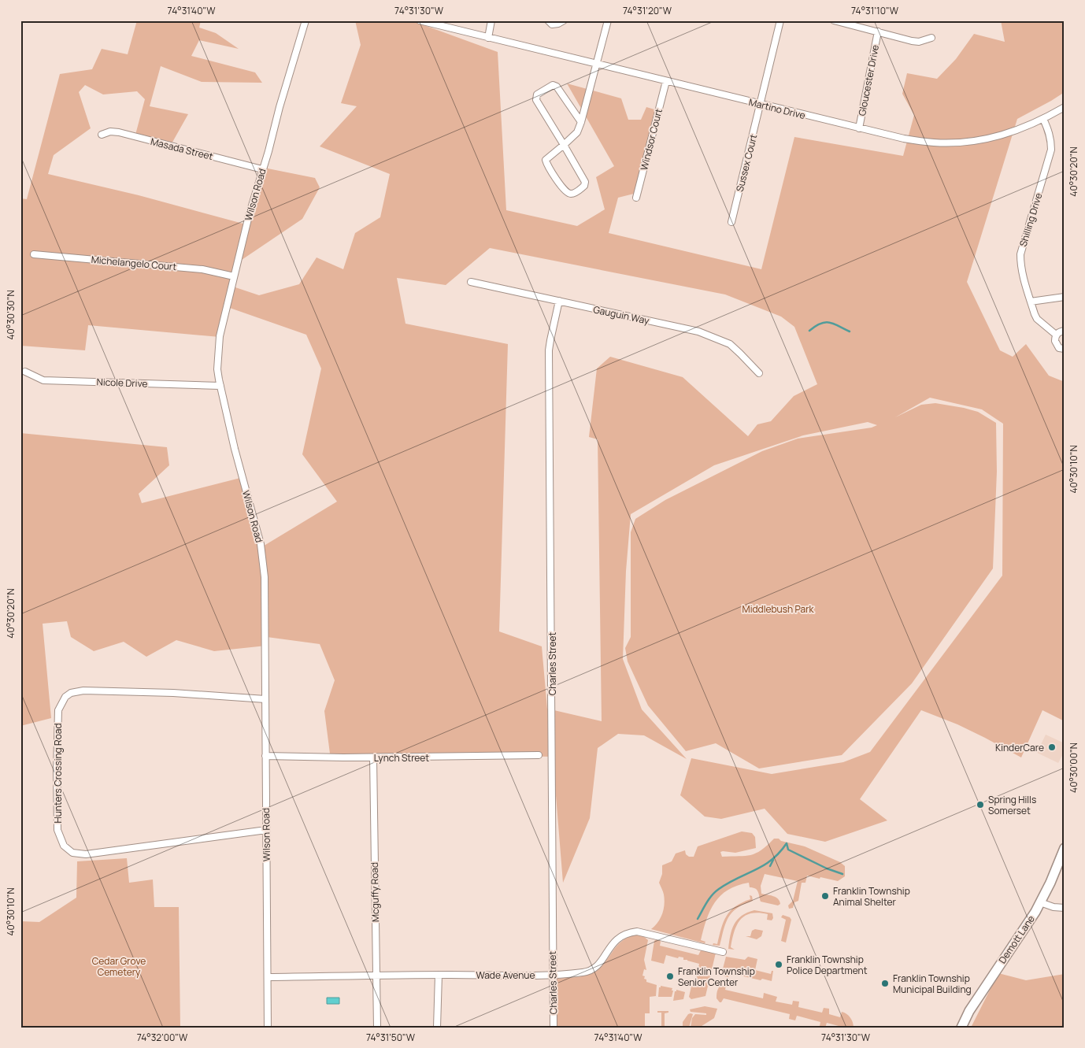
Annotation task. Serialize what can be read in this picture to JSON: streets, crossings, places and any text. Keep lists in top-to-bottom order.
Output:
{
  "streets": {
    "street": [
      "Gloucester Drive",
      "Martino Drive",
      "Windsor Court",
      "Masada Street",
      "Sussex Court",
      "Wilson Road",
      "Shilling Drive",
      "Michelangelo Court",
      "Gauguin Way",
      "Nicole Drive",
      "Charles Street",
      "Lynch Street",
      "Hunters Crossing Road",
      "Mcguffy Road",
      "Demott Lane",
      "Wade Avenue"
    ]
  },
  "crossings": [
    ["Gloucester Drive", "Martino Drive"],
    ["Martino Drive", "Windsor Court"],
    ["Martino Drive", "Sussex Court"],
    ["Martino Drive", "Shilling Drive"],
    ["Masada Street", "Wilson Road"],
    ["Wilson Road", "Michelangelo Court"],
    ["Wilson Road", "Nicole Drive"],
    ["Wilson Road", "Lynch Street"],
    ["Wilson Road", "Hunters Crossing Road"],
    ["Wilson Road", "Wade Avenue"],
    ["Gauguin Way", "Charles Street"],
    ["Charles Street", "Wade Avenue"],
    ["Lynch Street", "Mcguffy Road"],
    ["Mcguffy Road", "Wade Avenue"]
  ],
  "parks": ["Middlebush Park", "Cedar Grove Cemetery"],
  "places": [
    "KinderCare",
    "Spring Hills Somerset",
    "Franklin Township Animal Shelter",
    "Franklin Township Police Department",
    "Franklin Township Senior Center",
    "Franklin Township Municipal Building"
  ],
  "coordinates": [
    "74°31'40\"W",
    "74°31'30\"W",
    "74°31'20\"W",
    "74°31'10\"W",
    "40°30'20\"N",
    "40°30'30\"N",
    "40°30'10\"N",
    "40°30'00\"N",
    "74°32'00\"W",
    "74°31'50\"W"
  ]
}
